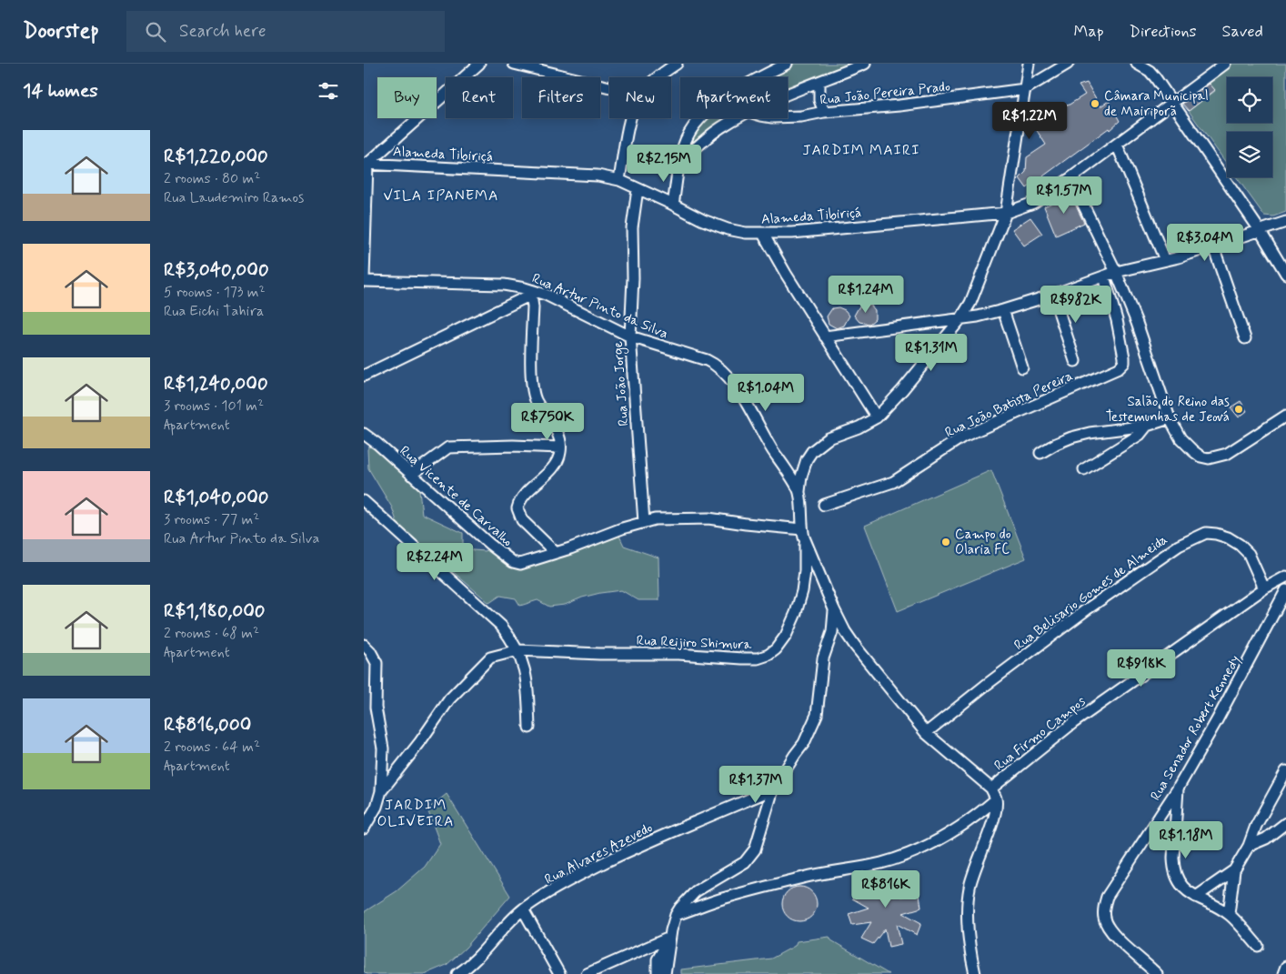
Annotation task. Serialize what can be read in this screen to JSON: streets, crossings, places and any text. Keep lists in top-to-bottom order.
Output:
{
  "streets": {
    "street": [
      "Rua João Pereira Prado",
      "Alameda Tibiriçá",
      "Rua Artur Pinto da Silva",
      "Rua João Jorge",
      "Rua João Batista Pereira",
      "Rua Vicente de Carvalho",
      "Rua Belisario Gomes de Almeida",
      "Rua Reijiro Shimura",
      "Rua Senador Robert Kennedy",
      "Rua Firmo Campos",
      "Rua Alvares Azevedo"
    ]
  },
  "crossings": [
    ["Alameda Tibiriçá", "Rua João Jorge"],
    ["Rua Artur Pinto da Silva", "Rua João Jorge"],
    ["Rua Artur Pinto da Silva", "Rua Vicente de Carvalho"],
    ["Rua Artur Pinto da Silva", "Rua Belisario Gomes de Almeida"],
    ["Rua Artur Pinto da Silva", "Rua Reijiro Shimura"],
    ["Rua Artur Pinto da Silva", "Rua Firmo Campos"],
    ["Rua João Jorge", "Rua Vicente de Carvalho"],
    ["Rua Vicente de Carvalho", "Rua Reijiro Shimura"],
    ["Rua Belisario Gomes de Almeida", "Rua Firmo Campos"]
  ],
  "districts": ["JARDIM MAIRI", "VILA IPANEMA", "JARDIM OLIVEIRA"],
  "places": ["Câmara Municipal de Mairiporã", "Salão do Reino das Testemunhas de Jeová", "Campo do Olaria FC"],
  "page": {
    "header": "Doorstep",
    "search": "Search here",
    "nav": ["Map", "Directions", "Saved"],
    "heading": "14 homes",
    "chip": [
      "Buy",
      "Rent",
      "Filters",
      "New",
      "Apartment"
    ],
    "price": [
      "R$1.22M",
      "R$2.15M",
      "R$1.57M",
      "R$3.04M",
      "R$1.24M",
      "R$982K",
      "R$1.31M",
      "R$1.04M",
      "R$750K",
      "R$2.24M",
      "R$918K",
      "R$1.37M",
      "R$1.18M",
      "R$816K"
    ],
    "list": [
      {
        "name": "R$1,220,000",
        "note": "2 rooms · 80 m² · Rua Laudemiro Ramos"
      },
      {
        "name": "R$3,040,000",
        "note": "5 rooms · 173 m² · Rua Eichi Tahira"
      },
      {
        "name": "R$1,240,000",
        "note": "3 rooms · 101 m² · Apartment"
      },
      {
        "name": "R$1,040,000",
        "note": "3 rooms · 77 m² · Rua Artur Pinto da Silva"
      },
      {
        "name": "R$1,180,000",
        "note": "2 rooms · 68 m² · Apartment"
      },
      {
        "name": "R$816,000",
        "note": "2 rooms · 64 m² · Apartment"
      }
    ]
  }
}
